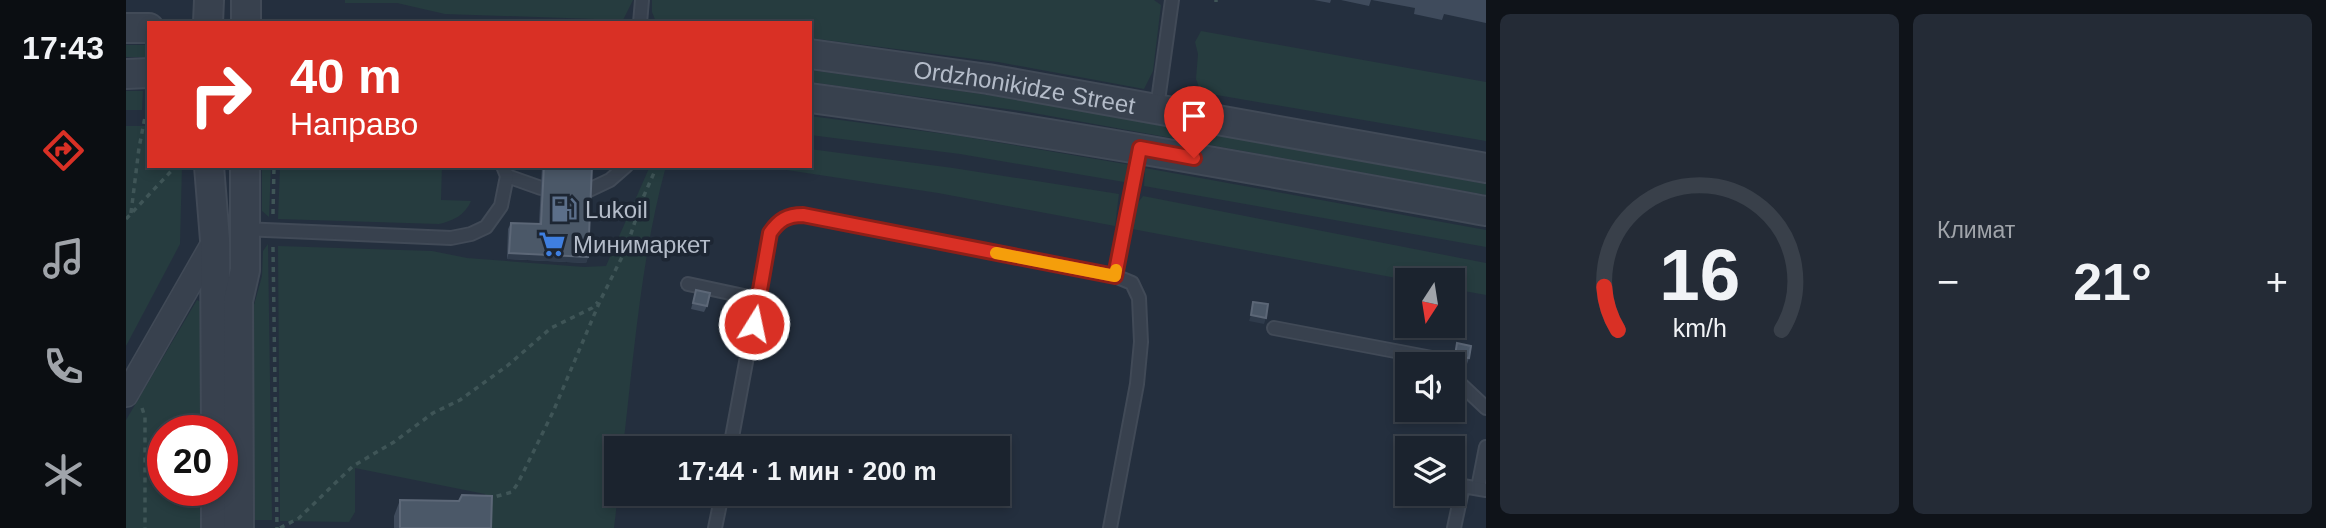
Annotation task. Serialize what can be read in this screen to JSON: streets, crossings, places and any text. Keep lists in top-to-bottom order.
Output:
{
  "streets": {
    "street": ["Ordzhonikidze Street"]
  },
  "places": {
    "fuel station": ["Lukoil"],
    "supermarket": ["Минимаркет"]
  },
  "north": "bottom",
  "page": {
    "tabs": "17:43",
    "tile": "Климат",
    "turn": ["40 m", "Направо"],
    "heat": ["−", "21°", "+"],
    "limit": "20",
    "trip": "17:44 · 1 мин · 200 m",
    "gauge": ["16", "km/h"]
  }
}
